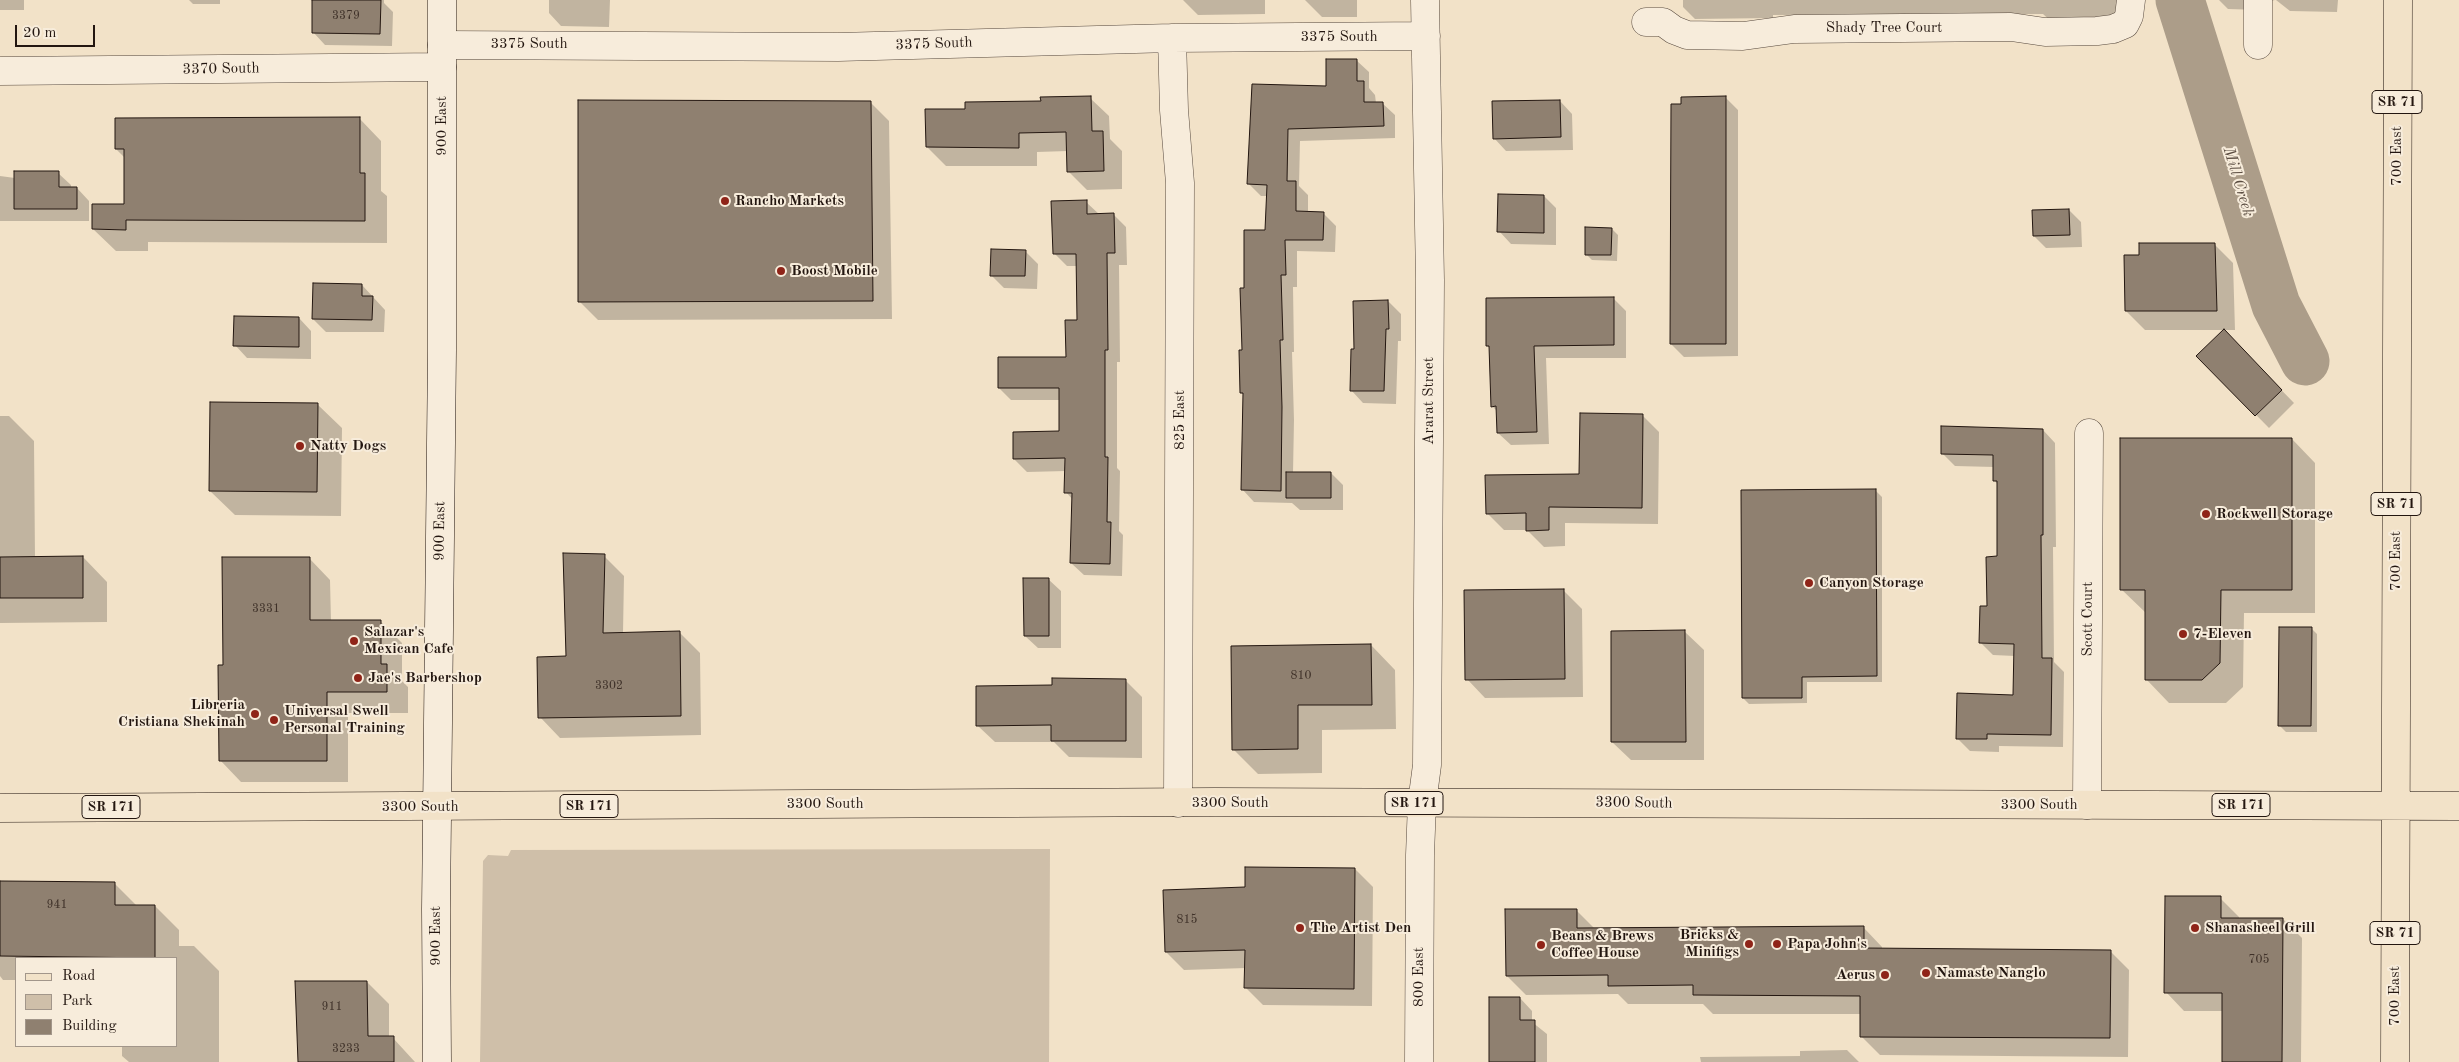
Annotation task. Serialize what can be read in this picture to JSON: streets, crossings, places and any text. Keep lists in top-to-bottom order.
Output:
{
  "streets": {
    "main road": [
      "SR 71",
      "700 East",
      "3300 South",
      "SR 171"
    ],
    "street": [
      "Shady Tree Court",
      "3375 South",
      "3370 South",
      "900 East",
      "Ararat Street",
      "825 East",
      "Scott Court",
      "800 East"
    ]
  },
  "crossings": [
    ["3375 South", "3370 South"],
    ["3375 South", "900 East"],
    ["3375 South", "Ararat Street"],
    ["3375 South", "825 East"],
    ["3370 South", "900 East"],
    ["900 East", "3300 South"],
    ["700 East", "3300 South"],
    ["Ararat Street", "3300 South"],
    ["Ararat Street", "800 East"],
    ["825 East", "3300 South"],
    ["Scott Court", "3300 South"],
    ["3300 South", "800 East"]
  ],
  "water": ["Mill Creek"],
  "places": [
    "Rancho Markets",
    "Boost Mobile",
    "Natty Dogs",
    "Rockwell Storage",
    "Canyon Storage",
    "7-Eleven",
    "Salazar's Mexican Cafe",
    "Jae's Barbershop",
    "Libreria Cristiana Shekinah",
    "Universal Swell Personal Training",
    "The Artist Den",
    "Shanasheel Grill",
    "Bricks & Minifigs",
    "Papa John's",
    "Beans & Brews Coffee House",
    "Namaste Nanglo",
    "Aerus"
  ],
  "house_numbers": [
    "3379",
    "3331",
    "810",
    "3302",
    "941",
    "815",
    "705",
    "911",
    "3233"
  ],
  "legend": ["Road", "Park", "Building"],
  "scale_bar": "20 m"
}
